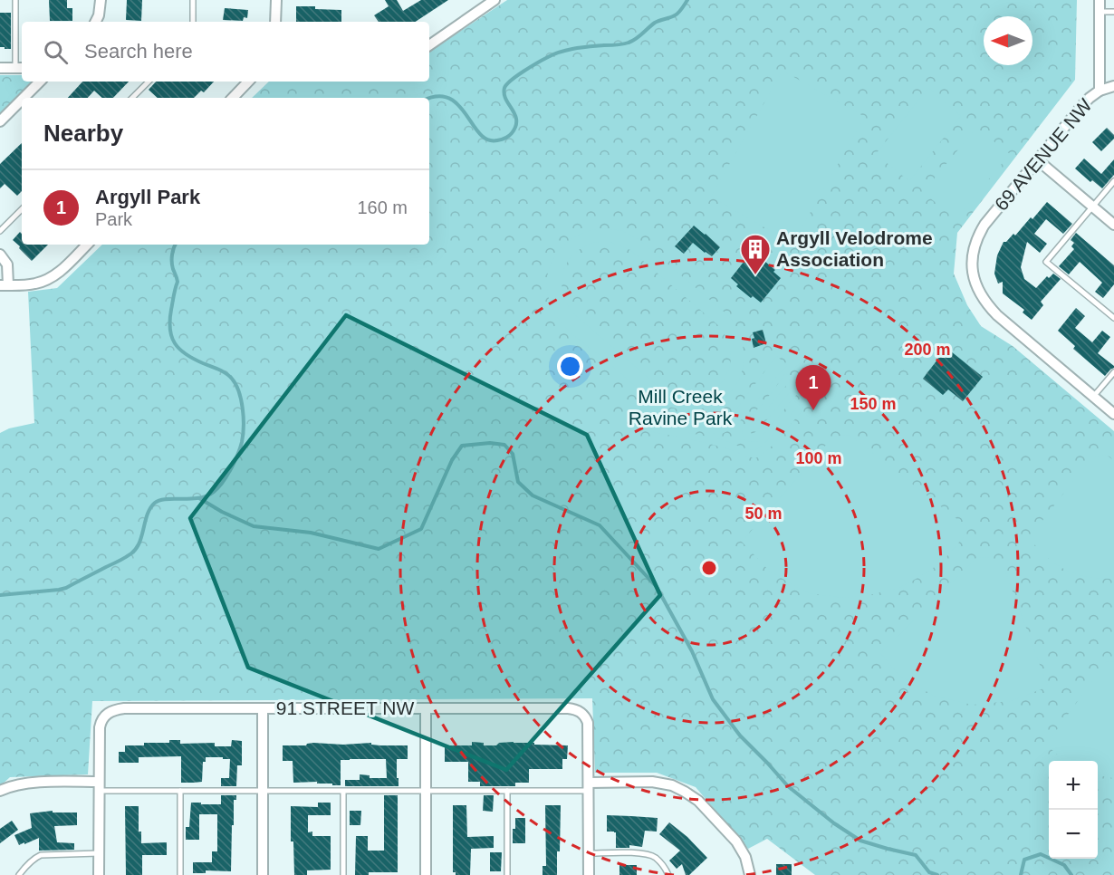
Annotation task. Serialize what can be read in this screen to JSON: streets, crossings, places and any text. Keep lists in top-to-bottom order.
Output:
{
  "streets": {
    "street": ["69 AVENUE NW", "91 STREET NW"]
  },
  "parks": ["Mill Creek Ravine Park"],
  "places": {
    "building": ["Argyll Velodrome Association"]
  },
  "north": "left",
  "page": {
    "search": "Search here",
    "heading": "Nearby",
    "list": [
      {
        "mark": "1",
        "name": "Argyll Park",
        "note": "Park",
        "value": "160 m"
      }
    ],
    "pins": "1",
    "map_buttons": ["+", "−"]
  },
  "rings": [
    "200 m",
    "150 m",
    "100 m",
    "50 m"
  ]
}
